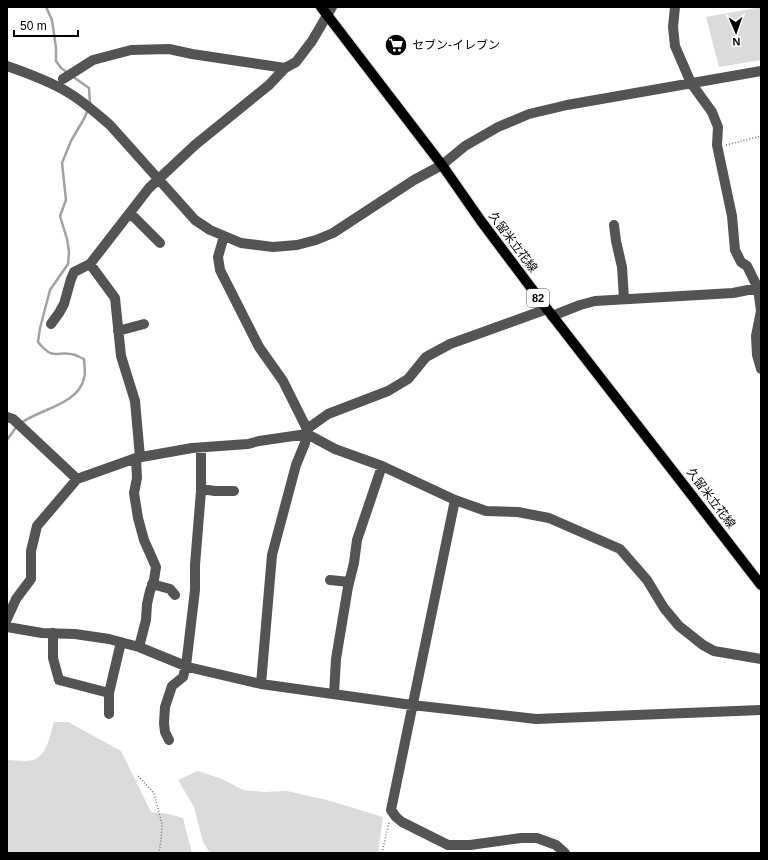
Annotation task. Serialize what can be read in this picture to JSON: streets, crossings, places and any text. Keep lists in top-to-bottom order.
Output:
{
  "streets": {
    "main road": ["久留米立花線", "82"]
  },
  "places": {
    "supermarket": ["セブン-イレブン"]
  },
  "scale_bar": "50 m",
  "north": "bottom"
}
